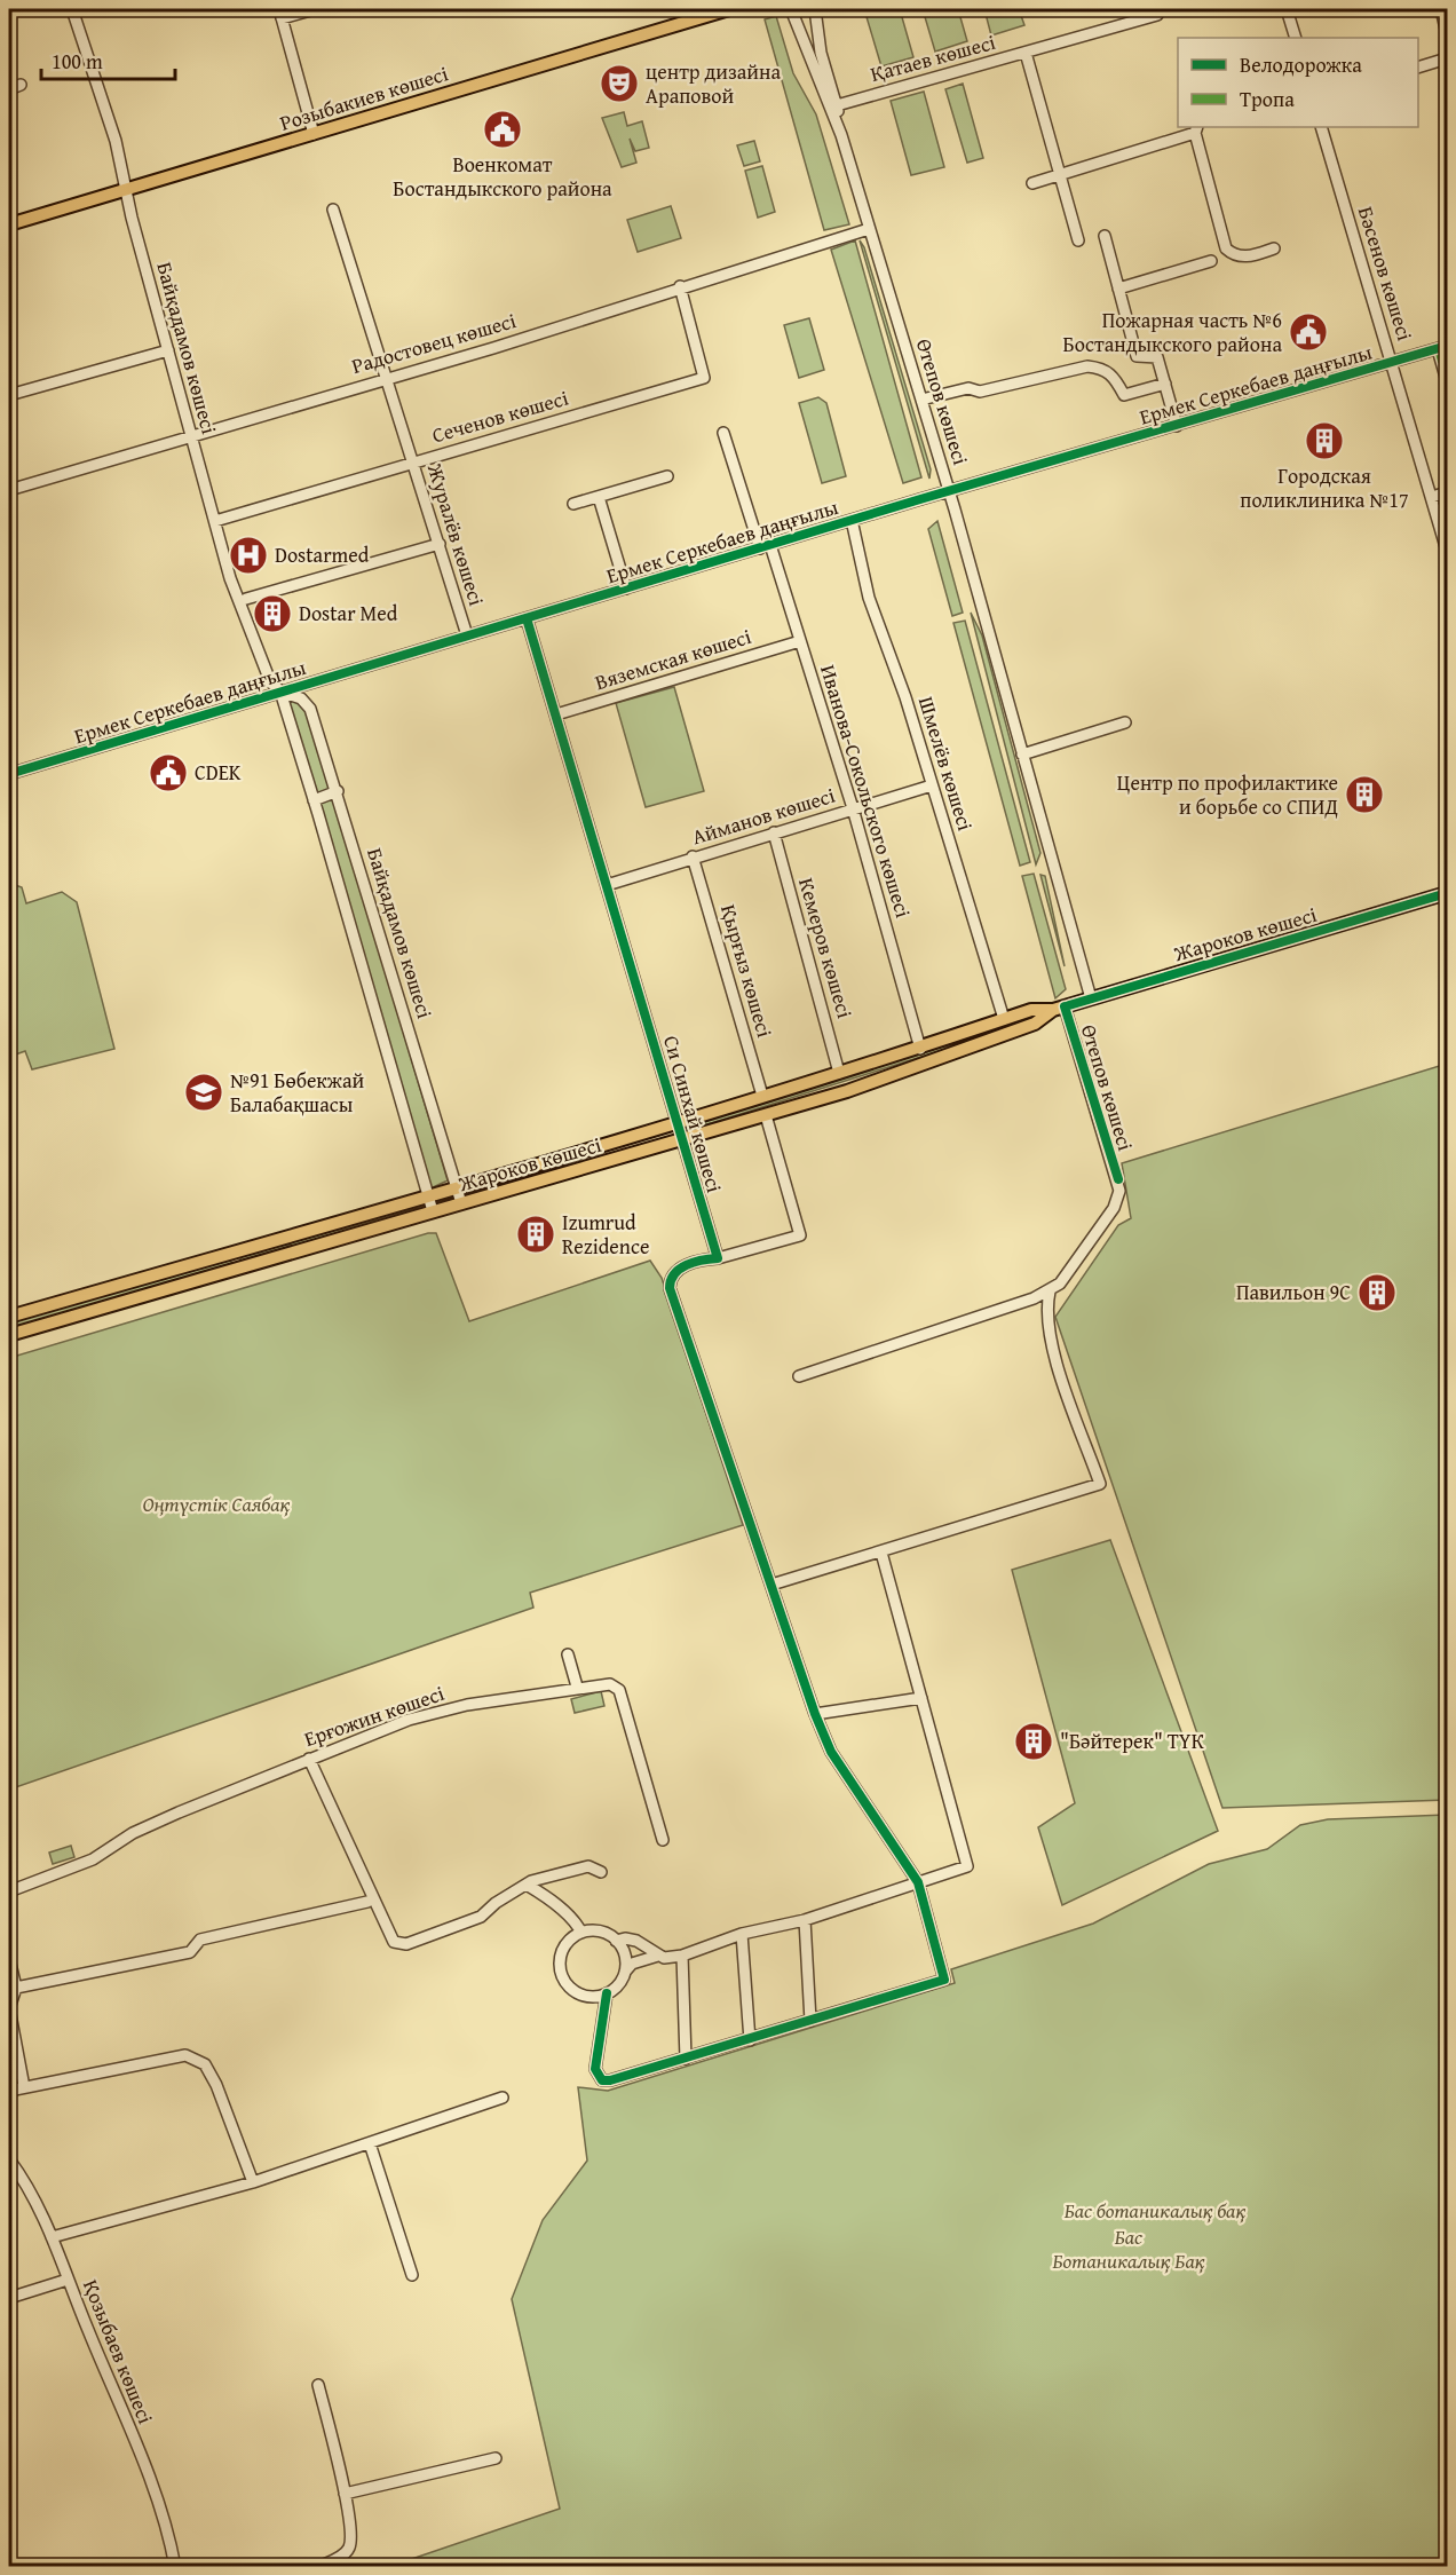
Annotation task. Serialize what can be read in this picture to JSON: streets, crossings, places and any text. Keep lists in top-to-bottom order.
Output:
{
  "streets": {
    "main road": ["Розыбакиев көшесі", "Жароков көшесі"],
    "street": [
      "Қатаев көшесі",
      "Бәсенов көшесі",
      "Радостовец көшесі",
      "Байқадамов көшесі",
      "Ермек Серкебаев даңғылы",
      "Өтепов көшесі",
      "Сеченов көшесі",
      "Журалёв көшесі",
      "Вяземская көшесі",
      "Шмелёв көшесі",
      "Иванова-Сокольского көшесі",
      "Айманов көшесі",
      "Кемеров көшесі",
      "Қырғыз көшесі",
      "Си Синхай көшесі",
      "Ерғожин көшесі",
      "Қозыбаев көшесі"
    ]
  },
  "crossings": [
    ["Қатаев көшесі", "Өтепов көшесі"],
    ["Розыбакиев көшесі", "Байқадамов көшесі"],
    ["Бәсенов көшесі", "Ермек Серкебаев даңғылы"],
    ["Радостовец көшесі", "Байқадамов көшесі"],
    ["Радостовец көшесі", "Өтепов көшесі"],
    ["Радостовец көшесі", "Сеченов көшесі"],
    ["Радостовец көшесі", "Журалёв көшесі"],
    ["Байқадамов көшесі", "Ермек Серкебаев даңғылы"],
    ["Байқадамов көшесі", "Сеченов көшесі"],
    ["Байқадамов көшесі", "Жароков көшесі"],
    ["Ермек Серкебаев даңғылы", "Өтепов көшесі"],
    ["Ермек Серкебаев даңғылы", "Журалёв көшесі"],
    ["Ермек Серкебаев даңғылы", "Шмелёв көшесі"],
    ["Ермек Серкебаев даңғылы", "Иванова-Сокольского көшесі"],
    ["Ермек Серкебаев даңғылы", "Си Синхай көшесі"],
    ["Өтепов көшесі", "Жароков көшесі"],
    ["Сеченов көшесі", "Журалёв көшесі"],
    ["Вяземская көшесі", "Иванова-Сокольского көшесі"],
    ["Вяземская көшесі", "Си Синхай көшесі"],
    ["Шмелёв көшесі", "Айманов көшесі"],
    ["Шмелёв көшесі", "Жароков көшесі"],
    ["Иванова-Сокольского көшесі", "Айманов көшесі"],
    ["Иванова-Сокольского көшесі", "Жароков көшесі"],
    ["Айманов көшесі", "Кемеров көшесі"],
    ["Айманов көшесі", "Қырғыз көшесі"],
    ["Айманов көшесі", "Си Синхай көшесі"],
    ["Жароков көшесі", "Кемеров көшесі"],
    ["Жароков көшесі", "Қырғыз көшесі"],
    ["Жароков көшесі", "Си Синхай көшесі"]
  ],
  "parks": ["Оңтүстік Саябақ", "Бас ботаникалық бақ", "Бас Ботаникалық Бақ"],
  "places": {
    "theatre": ["центр дизайна Араповой"],
    "public building": ["Военкомат Бостандыкского района", "Пожарная часть №6 Бостандыкского района", "CDEK"],
    "building": [
      "Городская поликлиника №17",
      "Dostar Med",
      "Центр по профилактике и борьбе со СПИД",
      "Izumrud Rezidence",
      "Павильон 9C",
      "\"Бәйтерек\" ТҮК"
    ],
    "hospital": ["Dostarmed"],
    "school or university": ["№91 Бөбекжай Балабақшасы"]
  },
  "legend": ["Велодорожка", "Тропа"],
  "scale_bar": "100 m"
}
